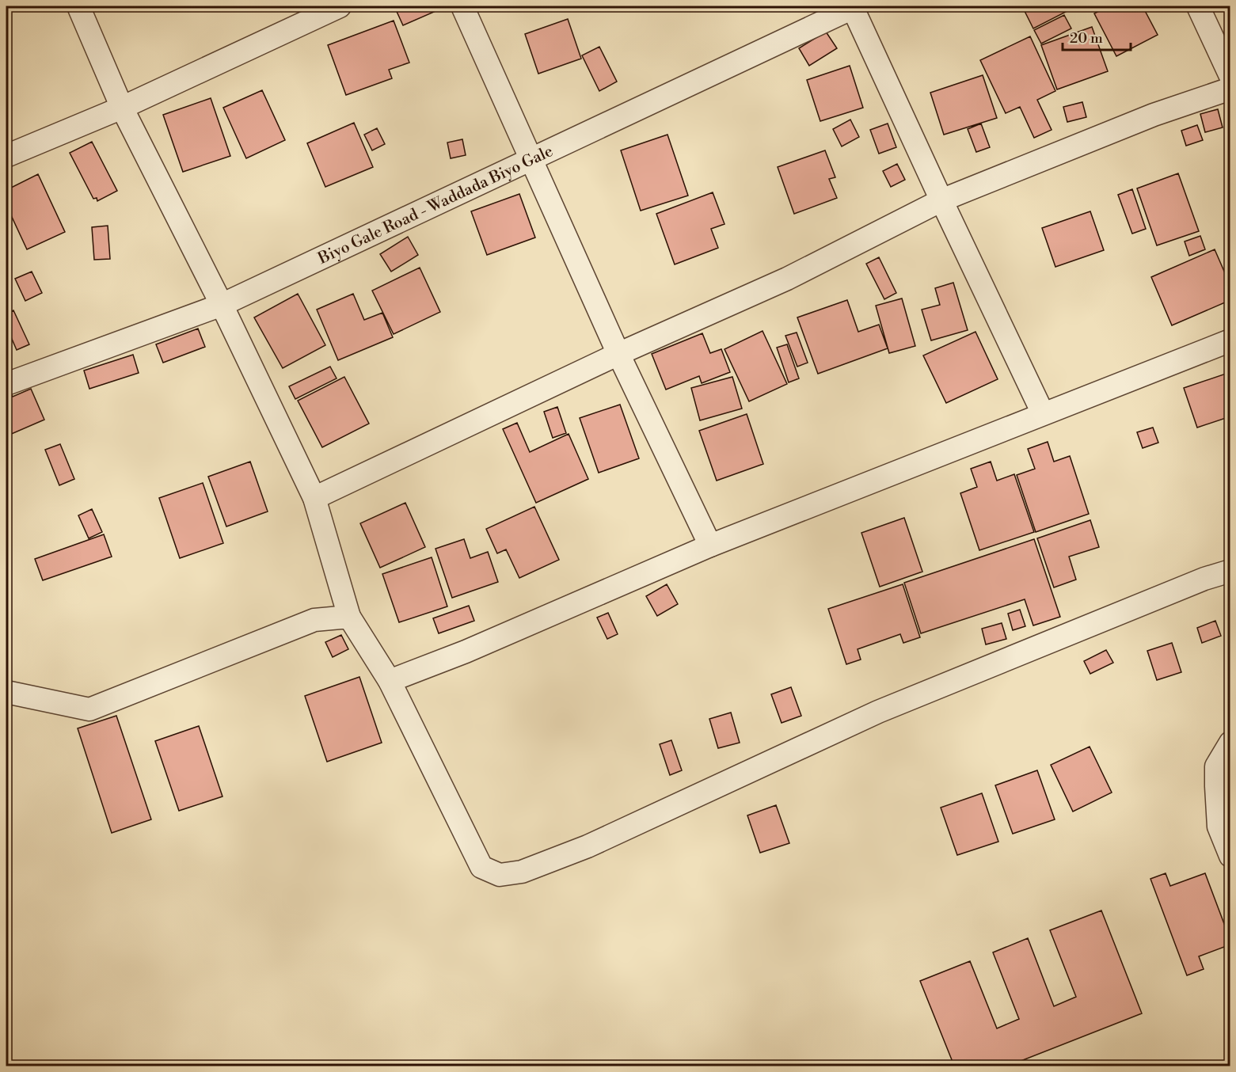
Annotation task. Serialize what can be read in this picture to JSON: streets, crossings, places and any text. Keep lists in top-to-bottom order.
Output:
{
  "streets": {
    "street": ["Biyo Gale Road - Waddada Biyo Gale"]
  },
  "scale_bar": "20 m"
}
